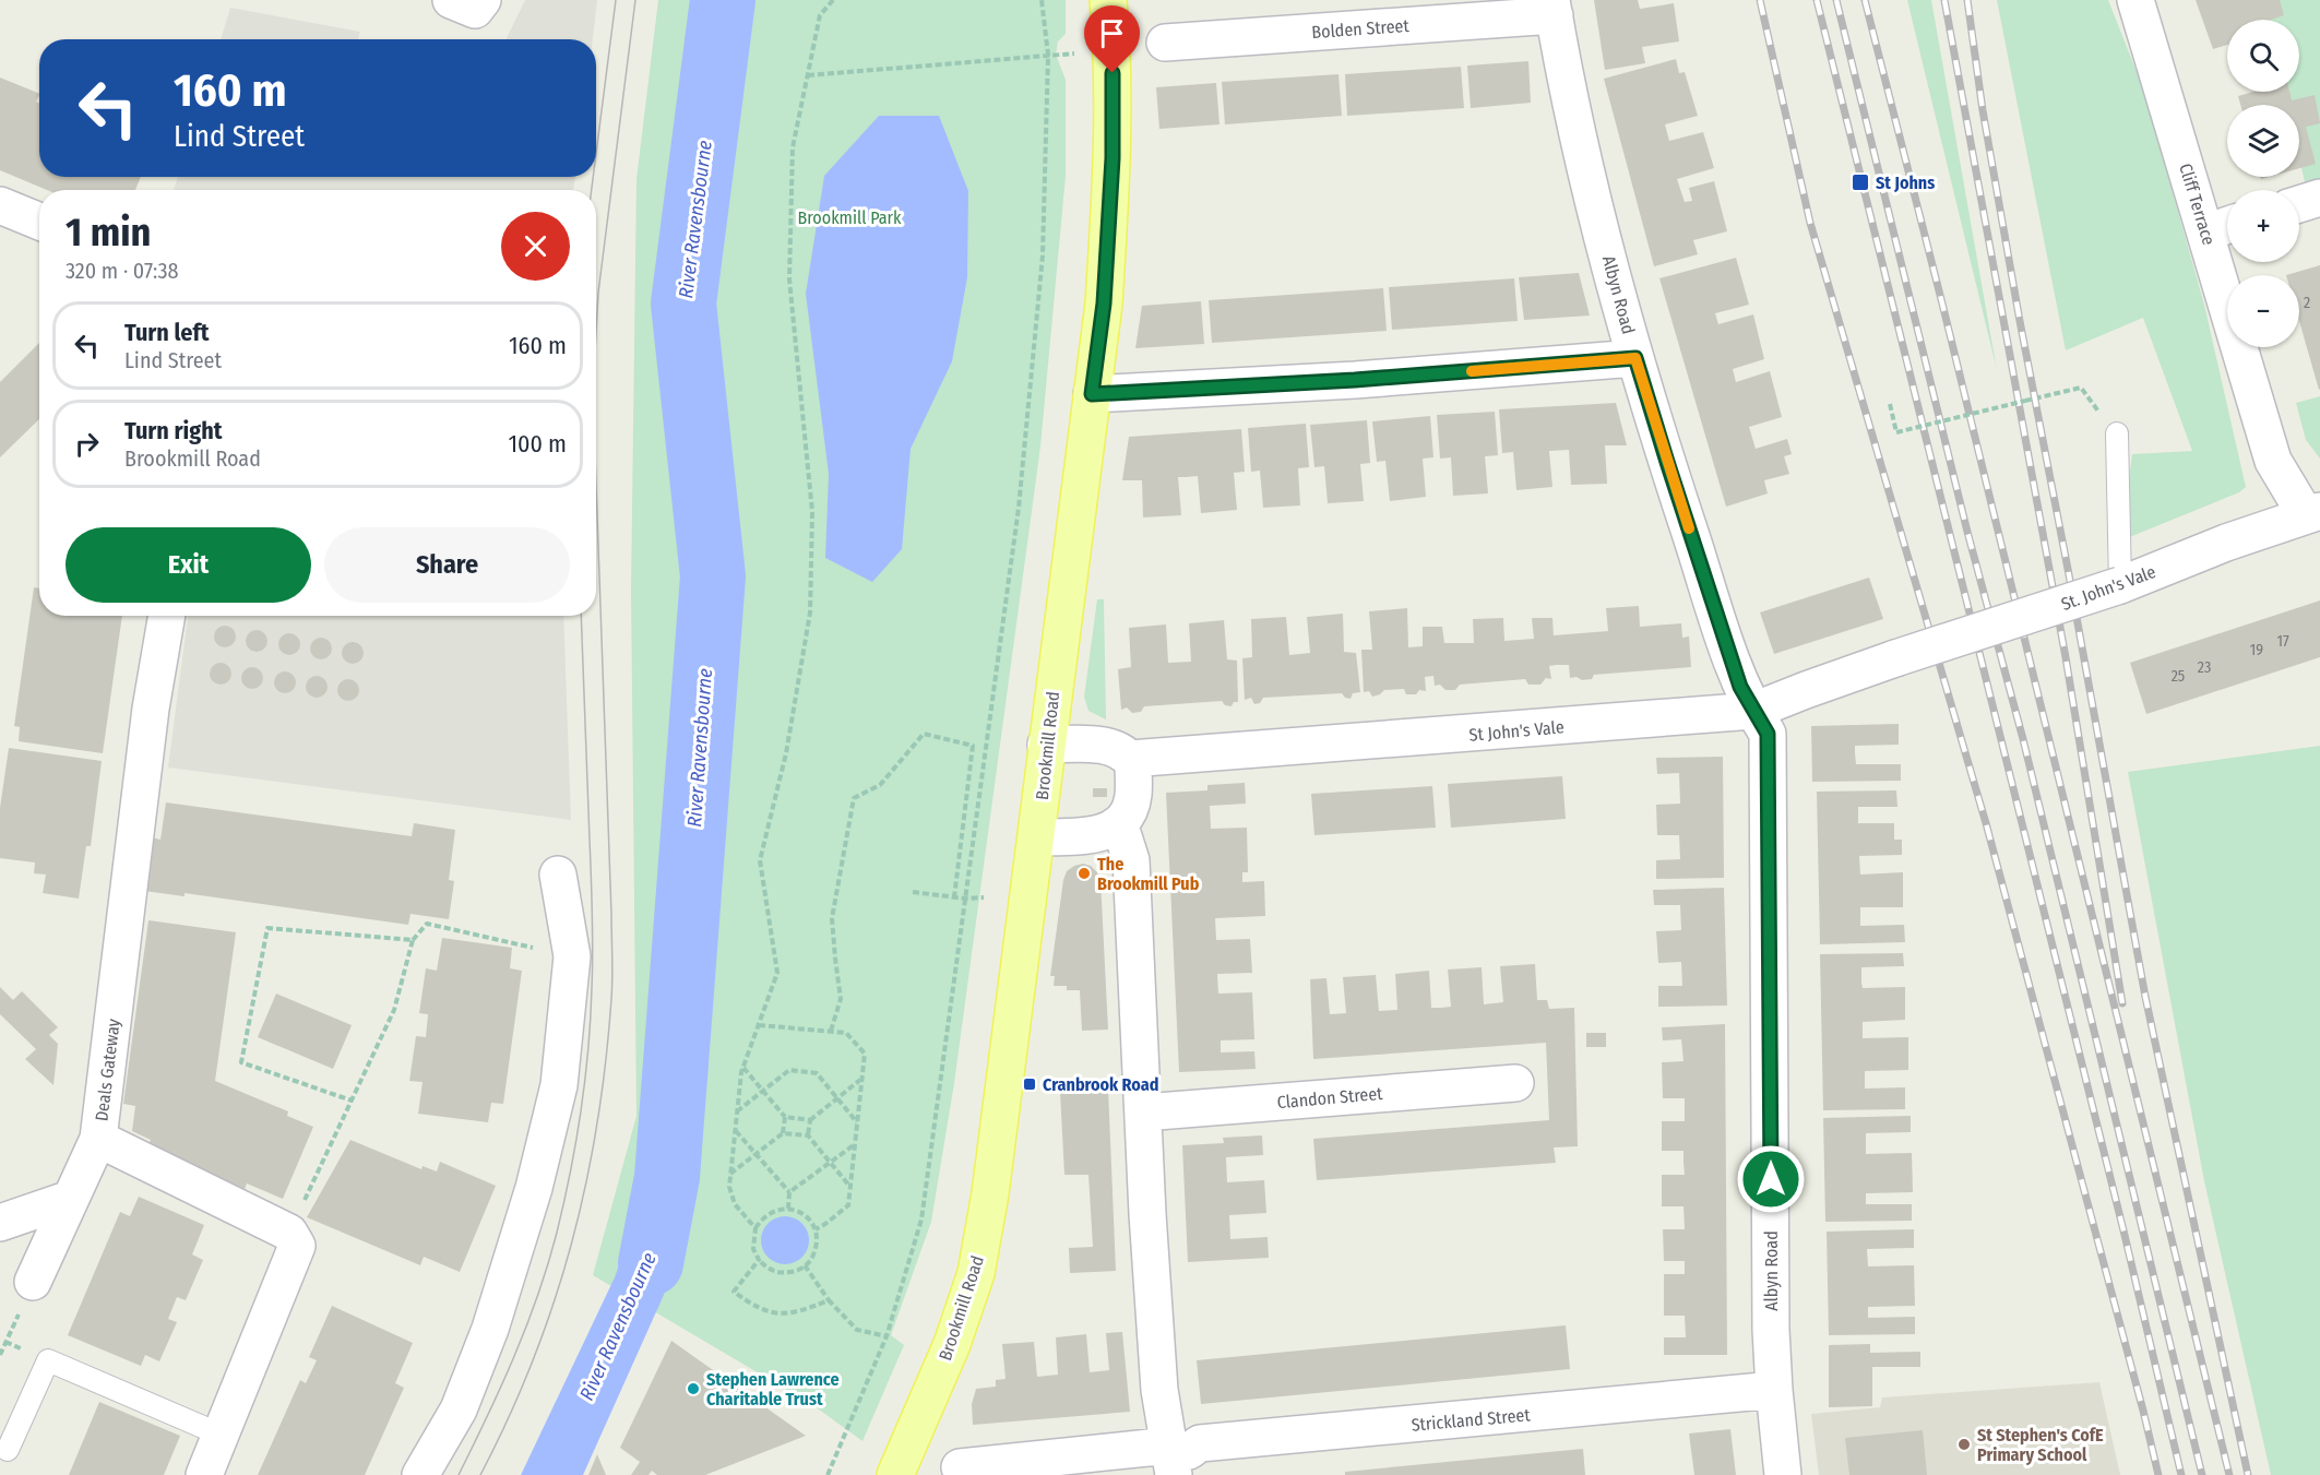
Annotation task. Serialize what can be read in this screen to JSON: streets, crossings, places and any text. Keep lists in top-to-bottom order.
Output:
{
  "streets": {
    "main road": ["Brookmill Road"],
    "street": [
      "Bolden Street",
      "Cliff Terrace",
      "Albyn Road",
      "St. John's Vale",
      "St John's Vale",
      "Deals Gateway",
      "Clandon Street",
      "Strickland Street"
    ]
  },
  "crossings": [
    ["Bolden Street", "Albyn Road"],
    ["Cliff Terrace", "St. John's Vale"],
    ["Albyn Road", "St John's Vale"],
    ["Albyn Road", "Strickland Street"],
    ["St. John's Vale", "St John's Vale"],
    ["St John's Vale", "Brookmill Road"]
  ],
  "water": ["River Ravensbourne"],
  "parks": ["Brookmill Park"],
  "places": {
    "transit": ["St Johns", "Cranbrook Road"],
    "other": ["The Brookmill Pub", "Stephen Lawrence Charitable Trust", "St Stephen's CofE Primary School"]
  },
  "house_numbers": [
    "2",
    "17",
    "19",
    "23",
    "25"
  ],
  "page": {
    "map_buttons": ["+", "−"],
    "turn": ["160 m", "Lind Street"],
    "heading": ["1 min", "320 m · 07:38"],
    "list": [
      {
        "name": "Turn left",
        "note": "Lind Street",
        "value": "160 m"
      },
      {
        "name": "Turn right",
        "note": "Brookmill Road",
        "value": "100 m"
      }
    ],
    "buttons": ["Exit", "Share"]
  }
}
